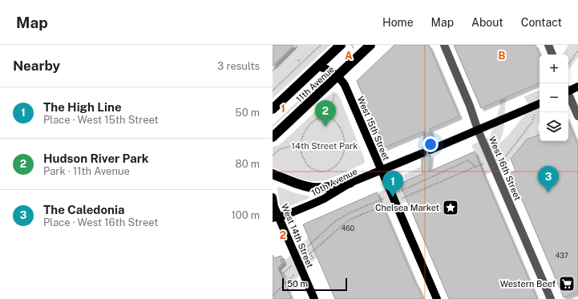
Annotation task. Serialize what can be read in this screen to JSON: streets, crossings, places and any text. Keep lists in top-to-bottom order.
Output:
{
  "streets": {
    "highway": ["11th Avenue"],
    "main road": ["West 15th Street", "10th Avenue", "West 14th Street"],
    "street": ["West 16th Street"]
  },
  "crossings": [
    ["11th Avenue", "West 15th Street"],
    ["West 15th Street", "10th Avenue"],
    ["10th Avenue", "West 14th Street"]
  ],
  "parks": ["14th Street Park"],
  "places": {
    "place": ["Chelsea Market"],
    "supermarket": ["Western Beef"]
  },
  "house_numbers": ["460", "437"],
  "scale_bar": "50 m",
  "page": {
    "header": "Map",
    "nav": [
      "Home",
      "Map",
      "About",
      "Contact"
    ],
    "heading": ["Nearby", "3 results"],
    "map_buttons": ["+", "−"],
    "list": [
      {
        "mark": "1",
        "name": "The High Line",
        "note": "Place · West 15th Street",
        "value": "50 m"
      },
      {
        "mark": "2",
        "name": "Hudson River Park",
        "note": "Park · 11th Avenue",
        "value": "80 m"
      },
      {
        "mark": "3",
        "name": "The Caledonia",
        "note": "Place · West 16th Street",
        "value": "100 m"
      }
    ],
    "pins": ["2", "3", "1"],
    "scale": "50 m"
  },
  "grid": {
    "columns": ["A", "B"],
    "rows": ["1", "2"]
  }
}
